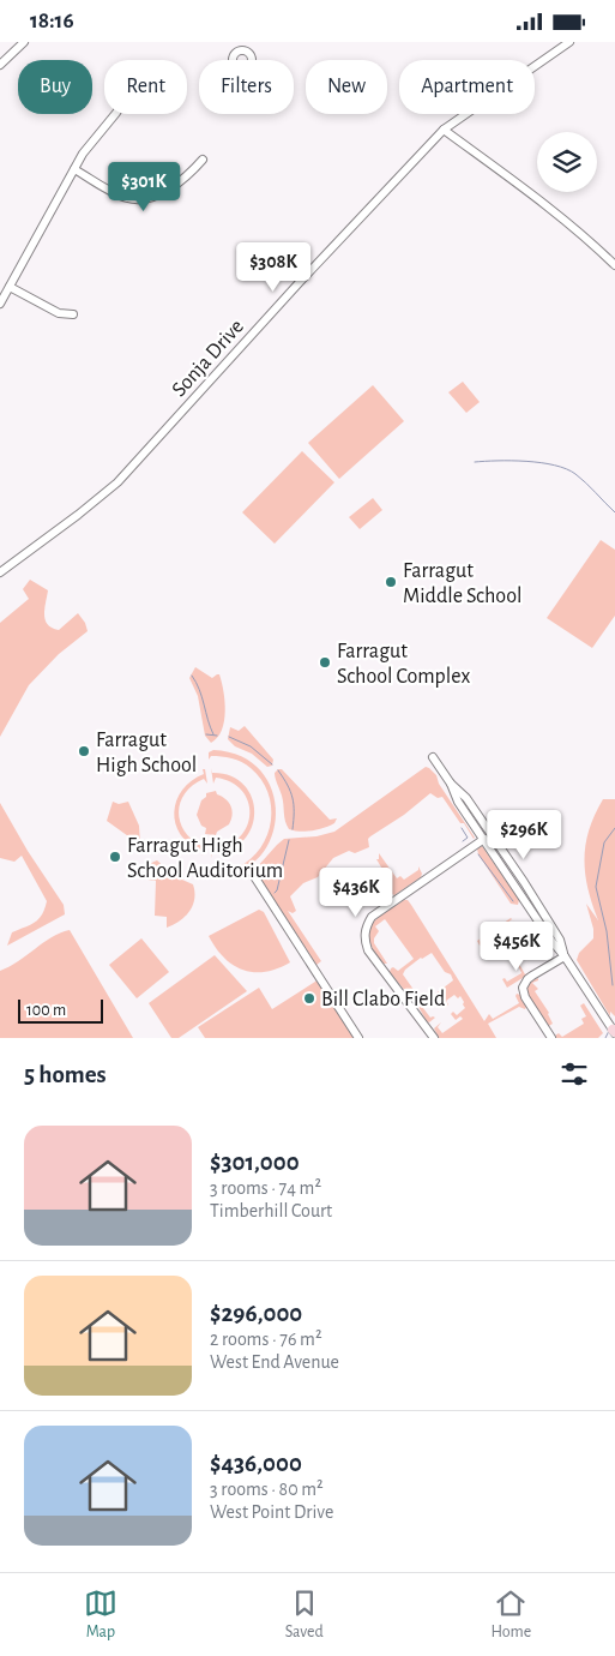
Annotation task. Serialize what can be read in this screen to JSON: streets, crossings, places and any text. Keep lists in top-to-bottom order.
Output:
{
  "streets": {
    "street": ["Sonja Drive"]
  },
  "places": [
    "Farragut Middle School",
    "Farragut School Complex",
    "Farragut High School",
    "Farragut High School Auditorium",
    "Bill Clabo Field"
  ],
  "scale_bar": "100 m",
  "page": {
    "status": "18:16",
    "chip": [
      "Buy",
      "Rent",
      "Filters",
      "New",
      "Apartment"
    ],
    "price": [
      "$301K",
      "$308K",
      "$296K",
      "$436K",
      "$456K"
    ],
    "scale": "100 m",
    "heading": "5 homes",
    "list": [
      {
        "name": "$301,000",
        "note": "3 rooms · 74 m² · Timberhill Court"
      },
      {
        "name": "$296,000",
        "note": "2 rooms · 76 m² · West End Avenue"
      },
      {
        "name": "$436,000",
        "note": "3 rooms · 80 m² · West Point Drive"
      }
    ],
    "tabs": ["Map", "Saved", "Home"]
  }
}
